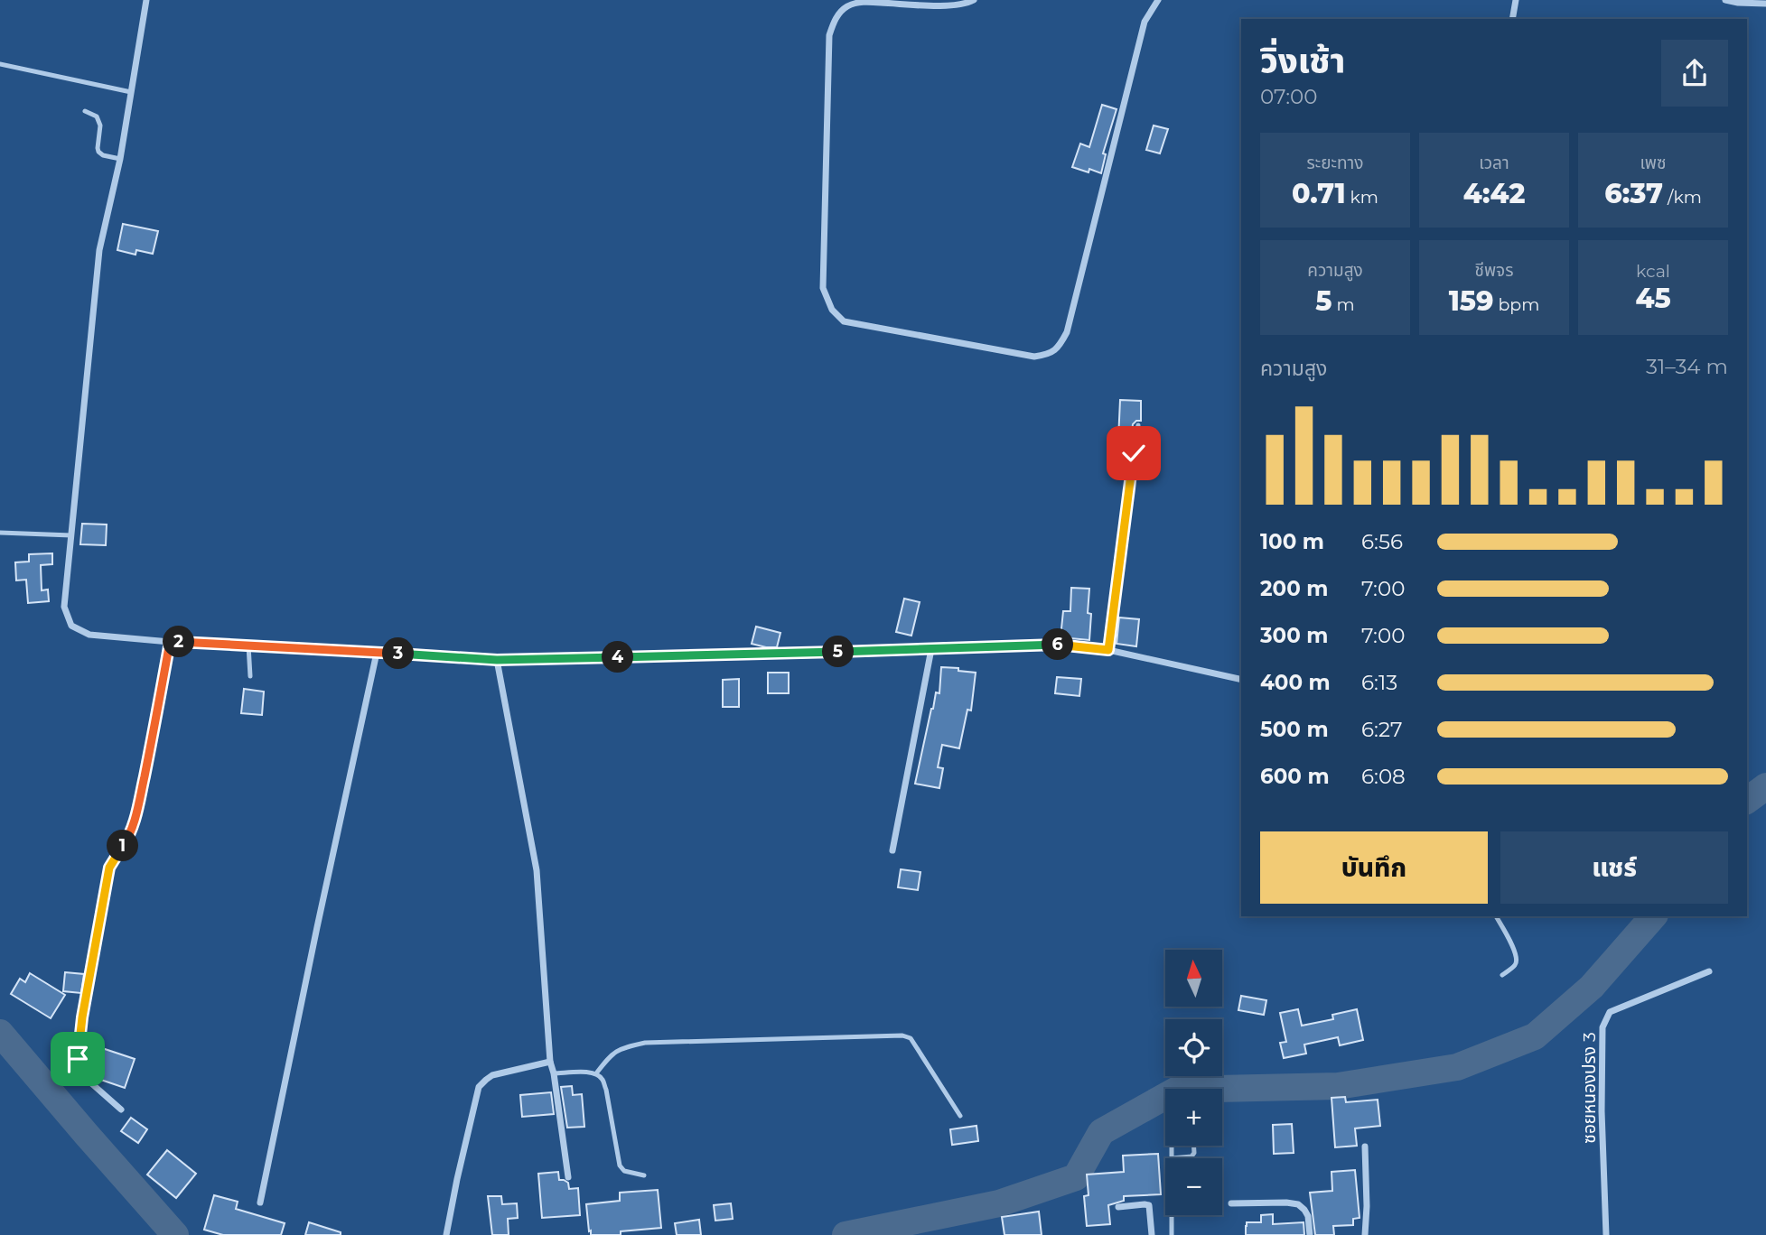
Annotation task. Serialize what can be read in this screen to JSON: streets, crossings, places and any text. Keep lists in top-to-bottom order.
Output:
{
  "streets": {
    "street": ["ซอยหนองปรง 3"]
  },
  "north": "top",
  "page": {
    "heading": ["วิ่งเช้า", "07:00"],
    "stats": [
      ["ระยะทาง", "0.71 km"],
      ["เวลา", "4:42"],
      ["เพซ", "6:37 /km"],
      ["ความสูง", "5 m"],
      ["ชีพจร", "159 bpm"],
      ["kcal", "45"]
    ],
    "chart": ["ความสูง", "31–34 m"],
    "list": [
      {
        "name": "100 m",
        "note": "6:56"
      },
      {
        "name": "200 m",
        "note": "7:00"
      },
      {
        "name": "300 m",
        "note": "7:00"
      },
      {
        "name": "400 m",
        "note": "6:13"
      },
      {
        "name": "500 m",
        "note": "6:27"
      },
      {
        "name": "600 m",
        "note": "6:08"
      }
    ],
    "pins": [
      "2",
      "6",
      "5",
      "3",
      "4",
      "1"
    ],
    "buttons": ["บันทึก", "แชร์"],
    "map_buttons": ["+", "−"]
  }
}
